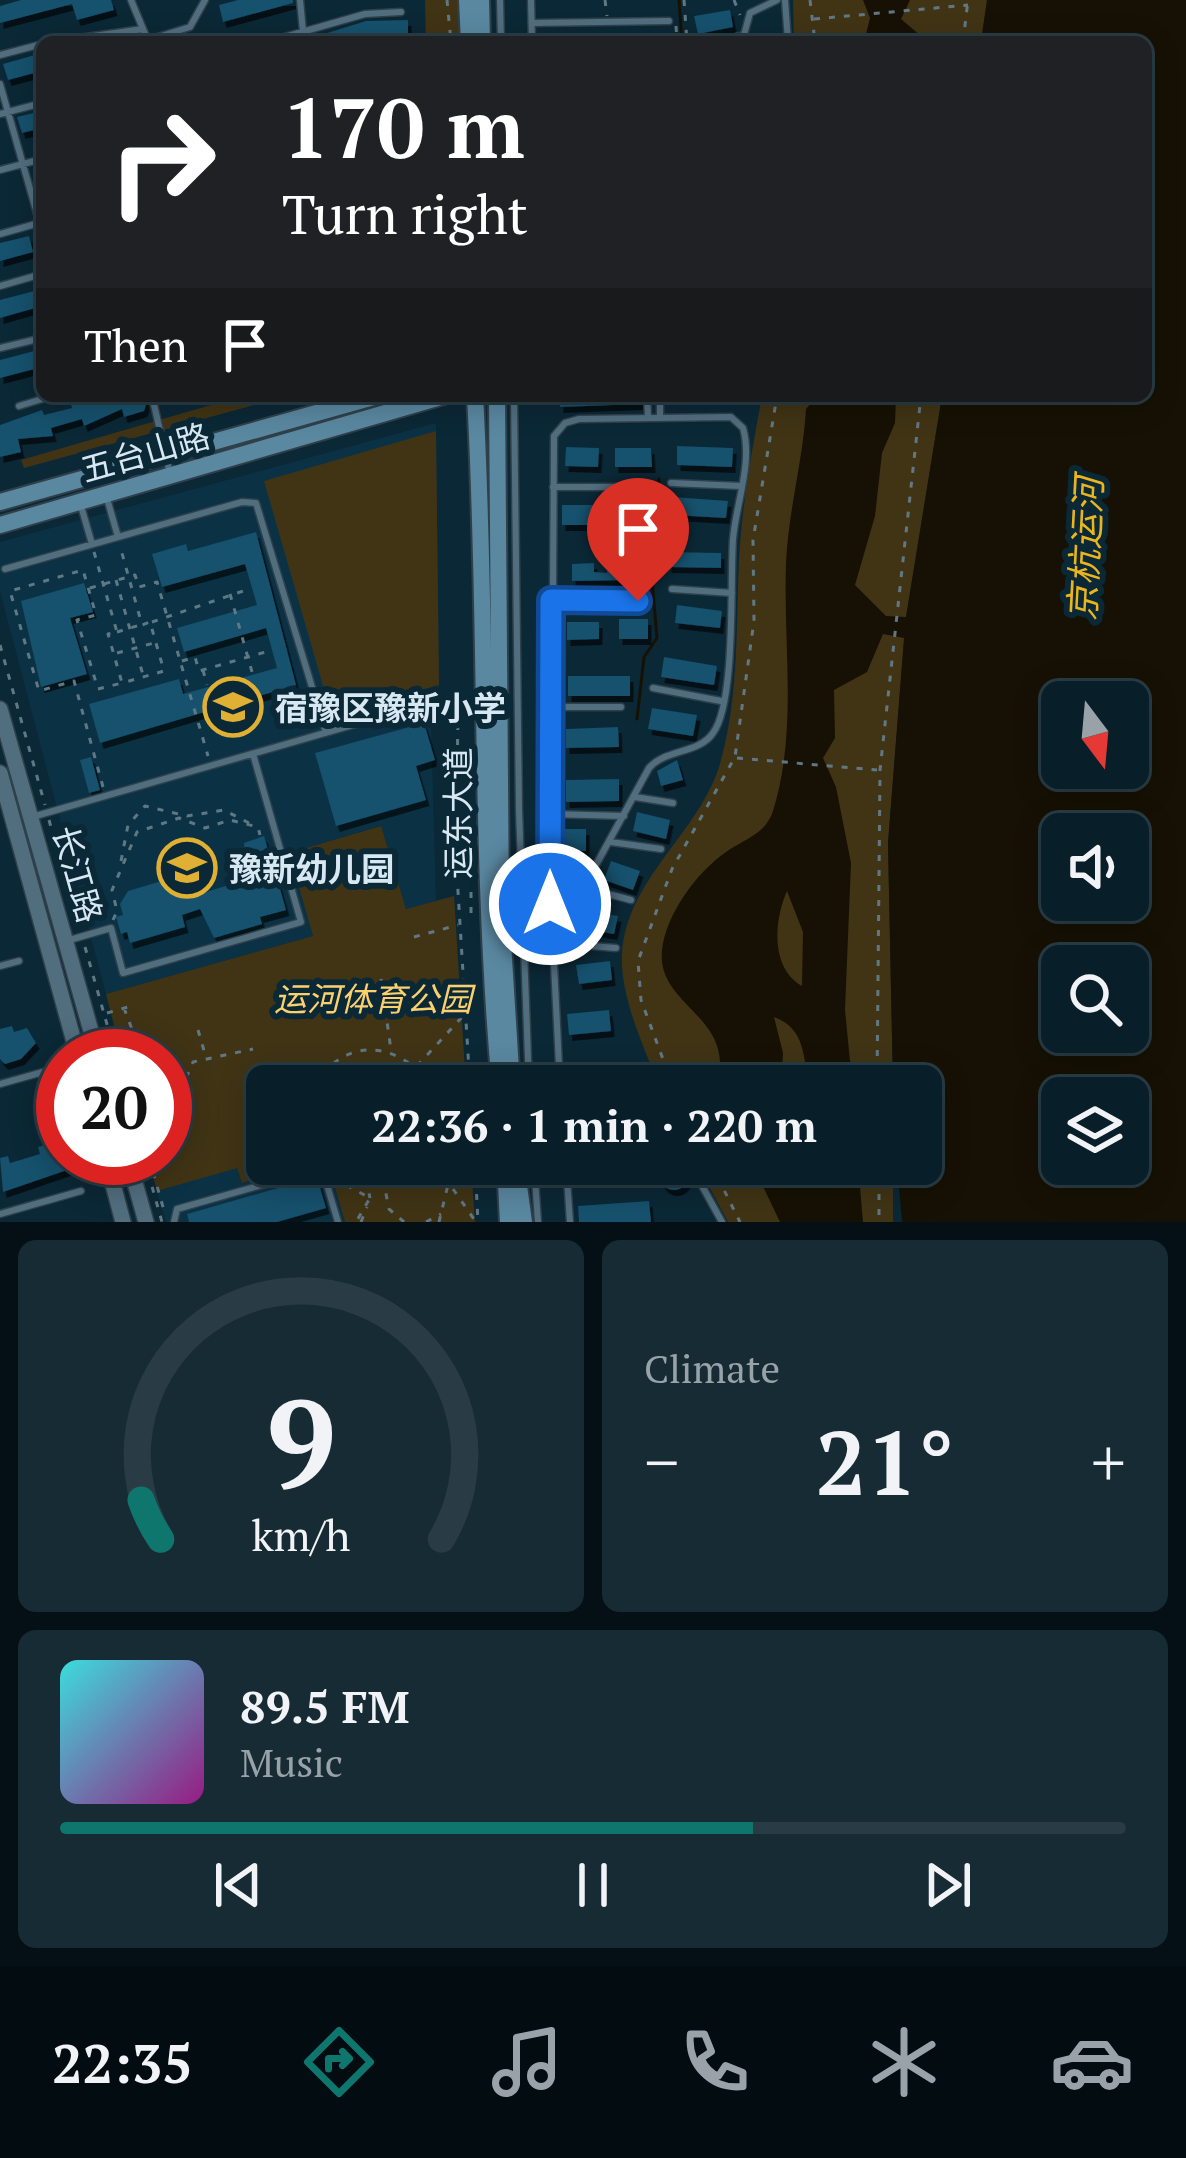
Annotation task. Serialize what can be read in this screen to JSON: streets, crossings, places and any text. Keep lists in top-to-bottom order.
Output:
{
  "streets": {
    "main road": ["五台山路", "运东大道"],
    "street": ["长江路"]
  },
  "water": ["京杭运河"],
  "parks": ["运河体育公园"],
  "places": {
    "school or university": ["宿豫区豫新小学", "豫新幼儿园"]
  },
  "north": "bottom",
  "page": {
    "turn": ["170 m", "Turn right"],
    "then": "Then",
    "limit": "20",
    "trip": "22:36 · 1 min · 220 m",
    "tile": "Climate",
    "heat": ["−", "21°", "+"],
    "song": ["89.5 FM", "Music"],
    "tabs": "22:35",
    "gauge": ["9", "km/h"]
  }
}
